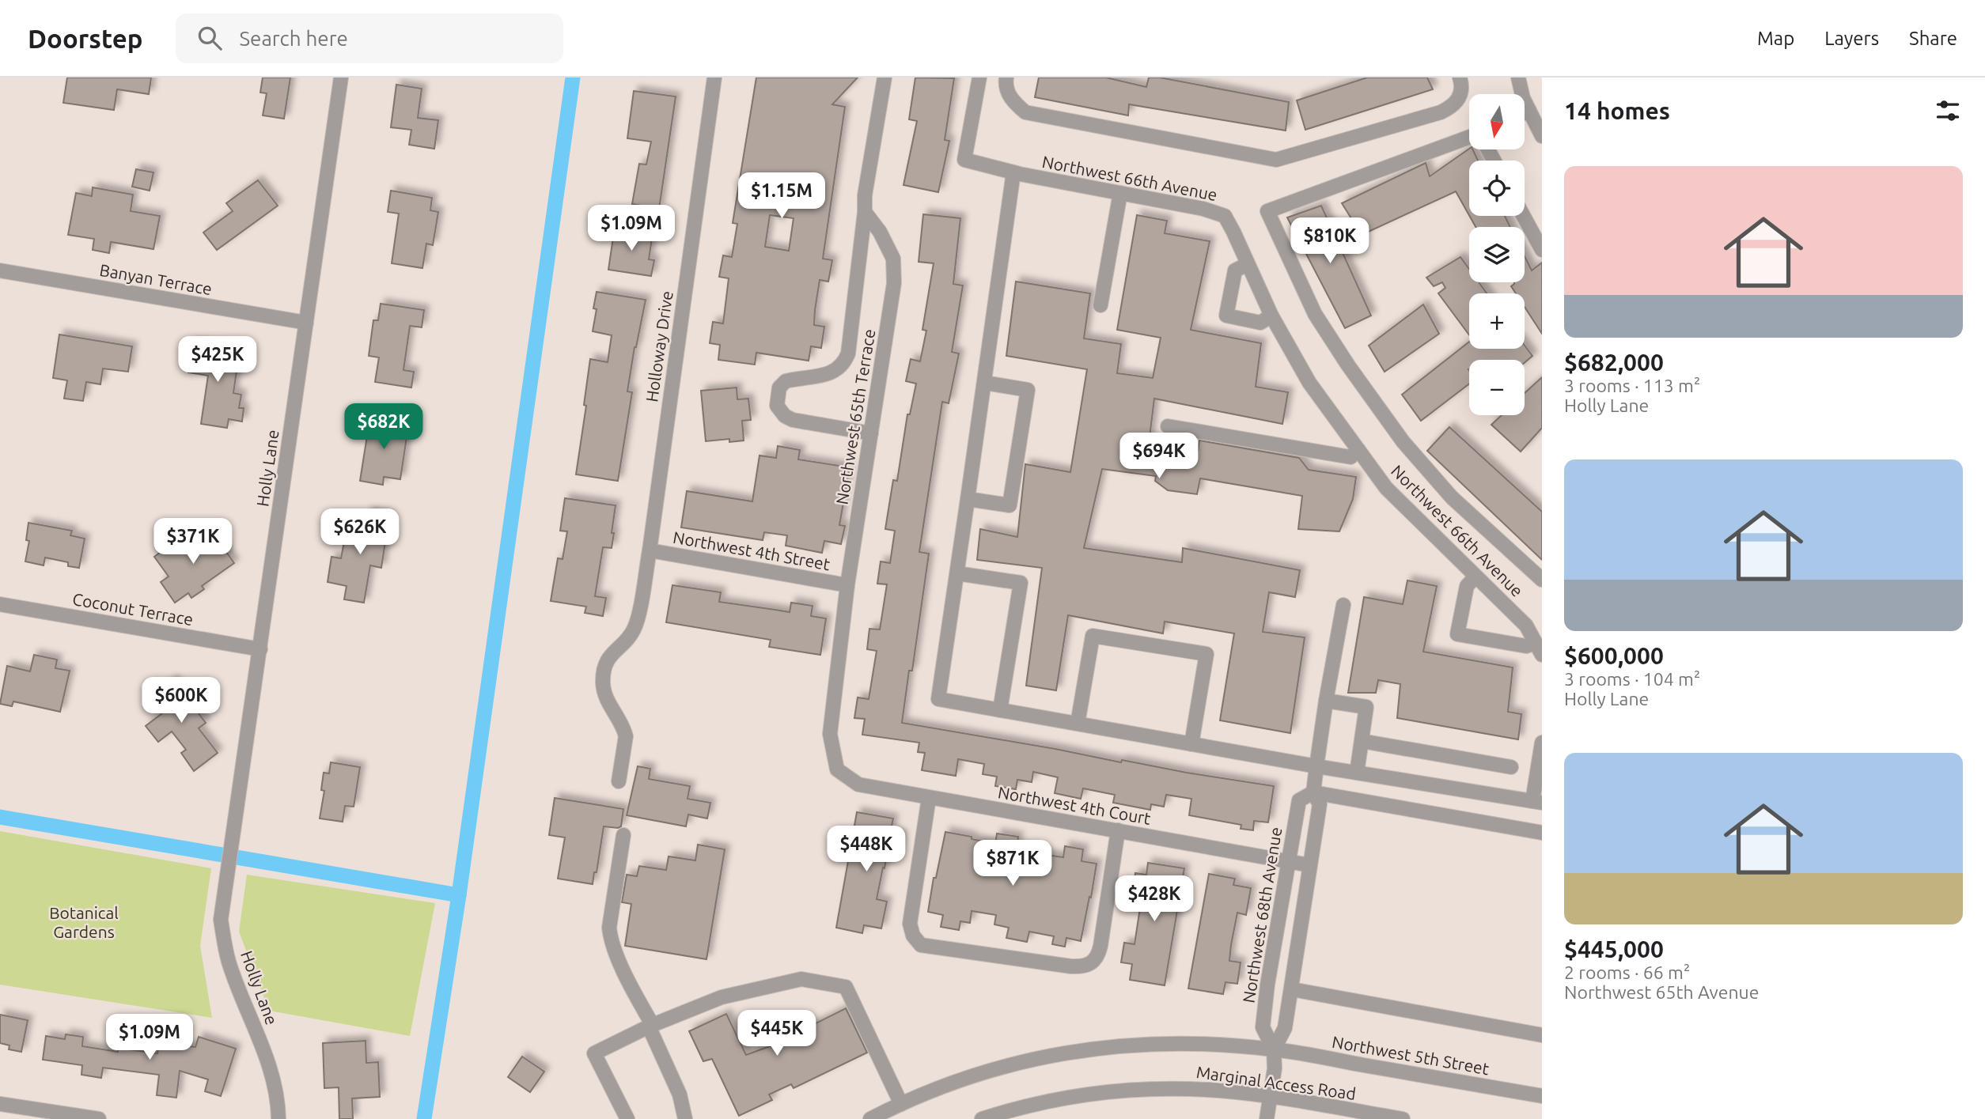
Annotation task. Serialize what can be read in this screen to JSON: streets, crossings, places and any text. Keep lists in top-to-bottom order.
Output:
{
  "streets": {
    "street": [
      "Northwest 66th Avenue",
      "Banyan Terrace",
      "Holloway Drive",
      "Northwest 65th Terrace",
      "Holly Lane",
      "Northwest 4th Street",
      "Coconut Terrace",
      "Northwest 4th Court",
      "Northwest 68th Avenue",
      "Northwest 5th Street",
      "Marginal Access Road"
    ]
  },
  "crossings": [
    ["Banyan Terrace", "Holly Lane"],
    ["Holloway Drive", "Northwest 4th Street"],
    ["Northwest 65th Terrace", "Northwest 4th Street"],
    ["Northwest 65th Terrace", "Northwest 4th Court"],
    ["Holly Lane", "Coconut Terrace"],
    ["Northwest 4th Court", "Northwest 68th Avenue"],
    ["Northwest 68th Avenue", "Northwest 5th Street"],
    ["Northwest 68th Avenue", "Marginal Access Road"]
  ],
  "parks": ["Botanical Gardens"],
  "north": "bottom",
  "page": {
    "header": "Doorstep",
    "search": "Search here",
    "nav": ["Map", "Layers", "Share"],
    "heading": "14 homes",
    "map_buttons": ["+", "−"],
    "list": [
      {
        "name": "$682,000",
        "note": "3 rooms · 113 m² · Holly Lane"
      },
      {
        "name": "$600,000",
        "note": "3 rooms · 104 m² · Holly Lane"
      },
      {
        "name": "$445,000",
        "note": "2 rooms · 66 m² · Northwest 65th Avenue"
      }
    ],
    "price": [
      "$1.15M",
      "$1.09M",
      "$810K",
      "$425K",
      "$682K",
      "$694K",
      "$626K",
      "$371K",
      "$600K",
      "$448K",
      "$871K",
      "$428K",
      "$445K",
      "$1.09M"
    ]
  }
}
